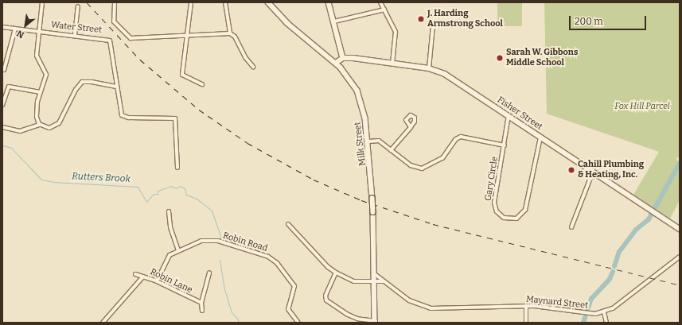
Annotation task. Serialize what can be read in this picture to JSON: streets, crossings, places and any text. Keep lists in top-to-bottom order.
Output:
{
  "streets": {
    "main road": ["Fisher Street", "Milk Street"],
    "street": [
      "Water Street",
      "Gary Circle",
      "Robin Road",
      "Robin Lane",
      "Maynard Street"
    ]
  },
  "crossings": [
    ["Fisher Street", "Gary Circle"],
    ["Milk Street", "Maynard Street"],
    ["Robin Road", "Robin Lane"]
  ],
  "water": ["Rutters Brook"],
  "parks": ["Fox Hill Parcel"],
  "places": ["J. Harding Armstrong School", "Sarah W. Gibbons Middle School", "Cahill Plumbing & Heating, Inc."],
  "scale_bar": "200 m",
  "north": "bottom left"
}
